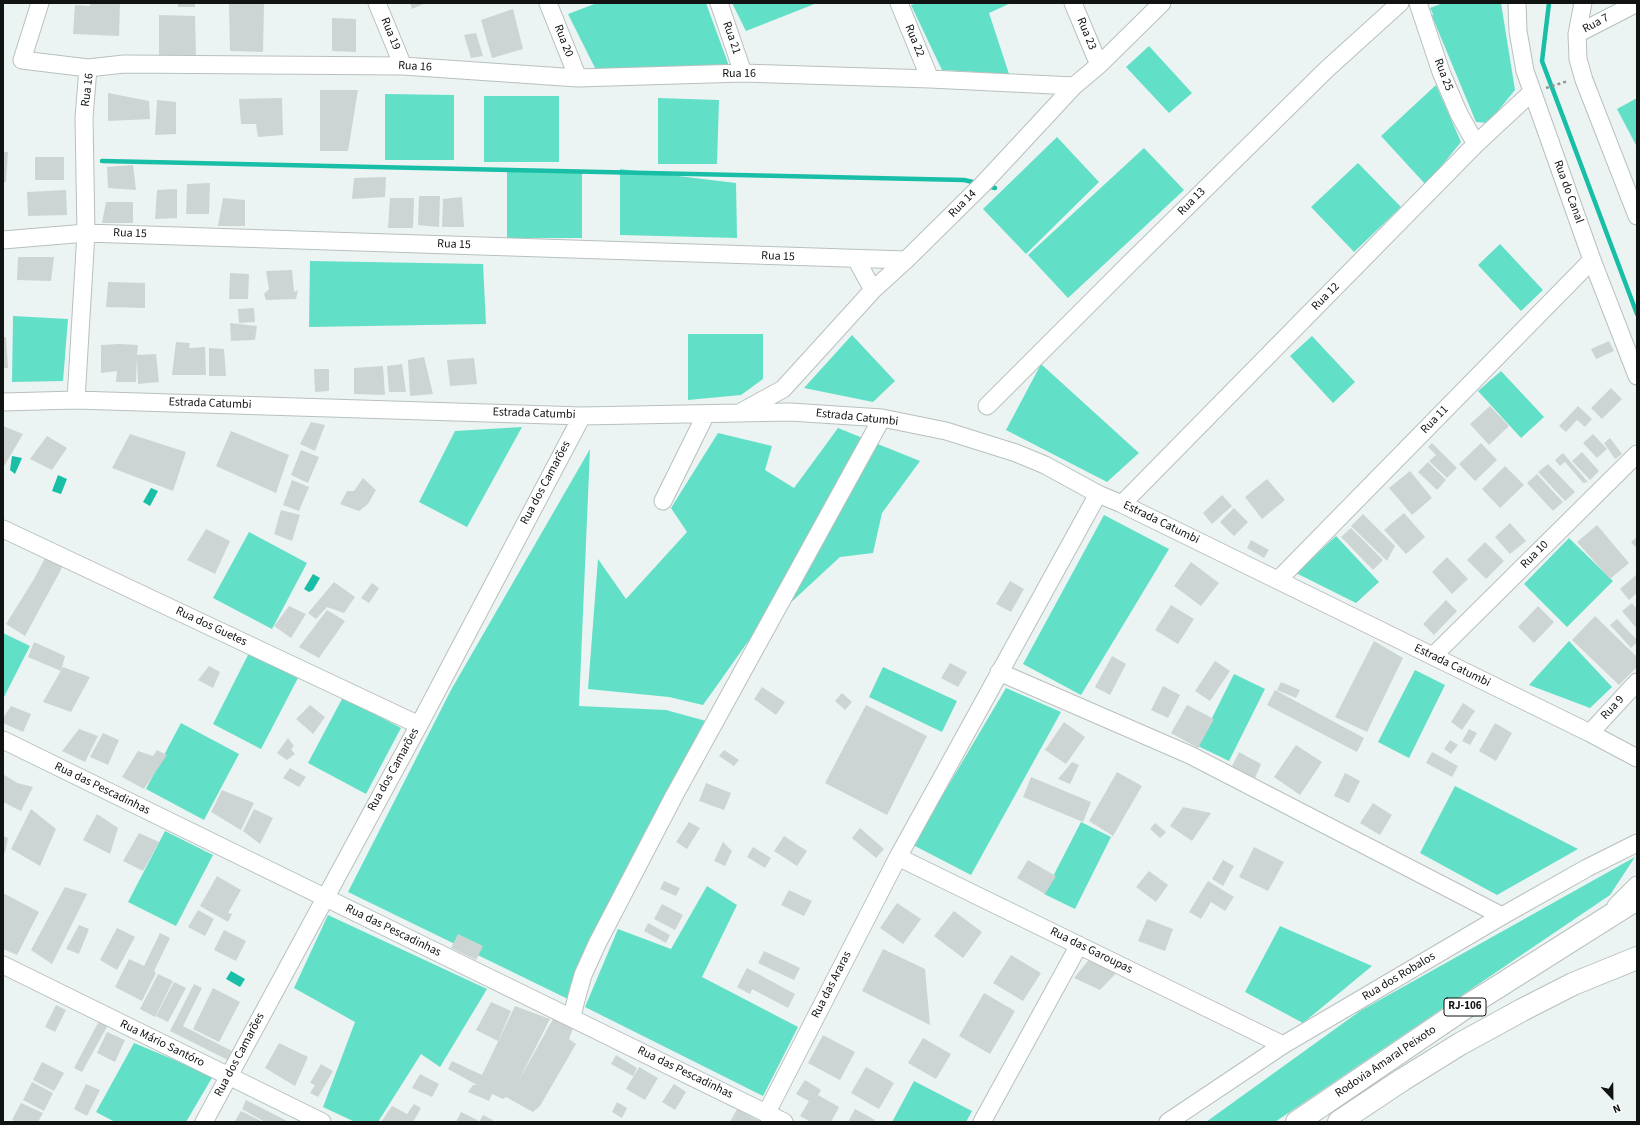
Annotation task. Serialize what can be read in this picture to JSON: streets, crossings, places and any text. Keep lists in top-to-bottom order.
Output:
{
  "streets": {
    "highway": ["RJ-106", "Rodovia Amaral Peixoto"],
    "street": [
      "Rua 7",
      "Rua 19",
      "Rua 23",
      "Rua 21",
      "Rua 20",
      "Rua 22",
      "Rua 16",
      "Rua 25",
      "Rua do Canal",
      "Rua 13",
      "Rua 14",
      "Rua 15",
      "Rua 12",
      "Estrada Catumbi",
      "Rua 11",
      "Rua dos Camarões",
      "Rua 10",
      "Rua dos Guetes",
      "Rua 9",
      "Rua das Pescadinhas",
      "Rua das Garoupas",
      "Rua dos Robalos",
      "Rua das Araras",
      "Rua Mário Santóro"
    ]
  },
  "crossings": [
    ["Rua 19", "Rua 16"],
    ["Rua 23", "Rua 14"],
    ["Rua 21", "Rua 16"],
    ["Rua 20", "Rua 16"],
    ["Rua 22", "Rua 16"],
    ["Rua 16", "Rua 14"],
    ["Rua 16", "Rua 15"],
    ["Rua 16", "Estrada Catumbi"],
    ["Rua 25", "Rua 12"],
    ["Rua do Canal", "Rua 12"],
    ["Rua do Canal", "Rua 11"],
    ["Rua 14", "Rua 15"],
    ["Rua 14", "Estrada Catumbi"],
    ["Rua 12", "Estrada Catumbi"],
    ["Estrada Catumbi", "Rua 11"],
    ["Estrada Catumbi", "Rua dos Camarões"],
    ["Estrada Catumbi", "Rua 10"],
    ["Estrada Catumbi", "Rua 9"],
    ["Estrada Catumbi", "Rua das Araras"],
    ["Rua dos Camarões", "Rua dos Guetes"],
    ["Rua dos Camarões", "Rua das Pescadinhas"],
    ["Rua dos Camarões", "Rua Mário Santóro"],
    ["Rua das Pescadinhas", "Rua das Araras"],
    ["Rua das Garoupas", "Rua dos Robalos"],
    ["Rua das Garoupas", "Rua das Araras"]
  ],
  "north": "bottom"
}
